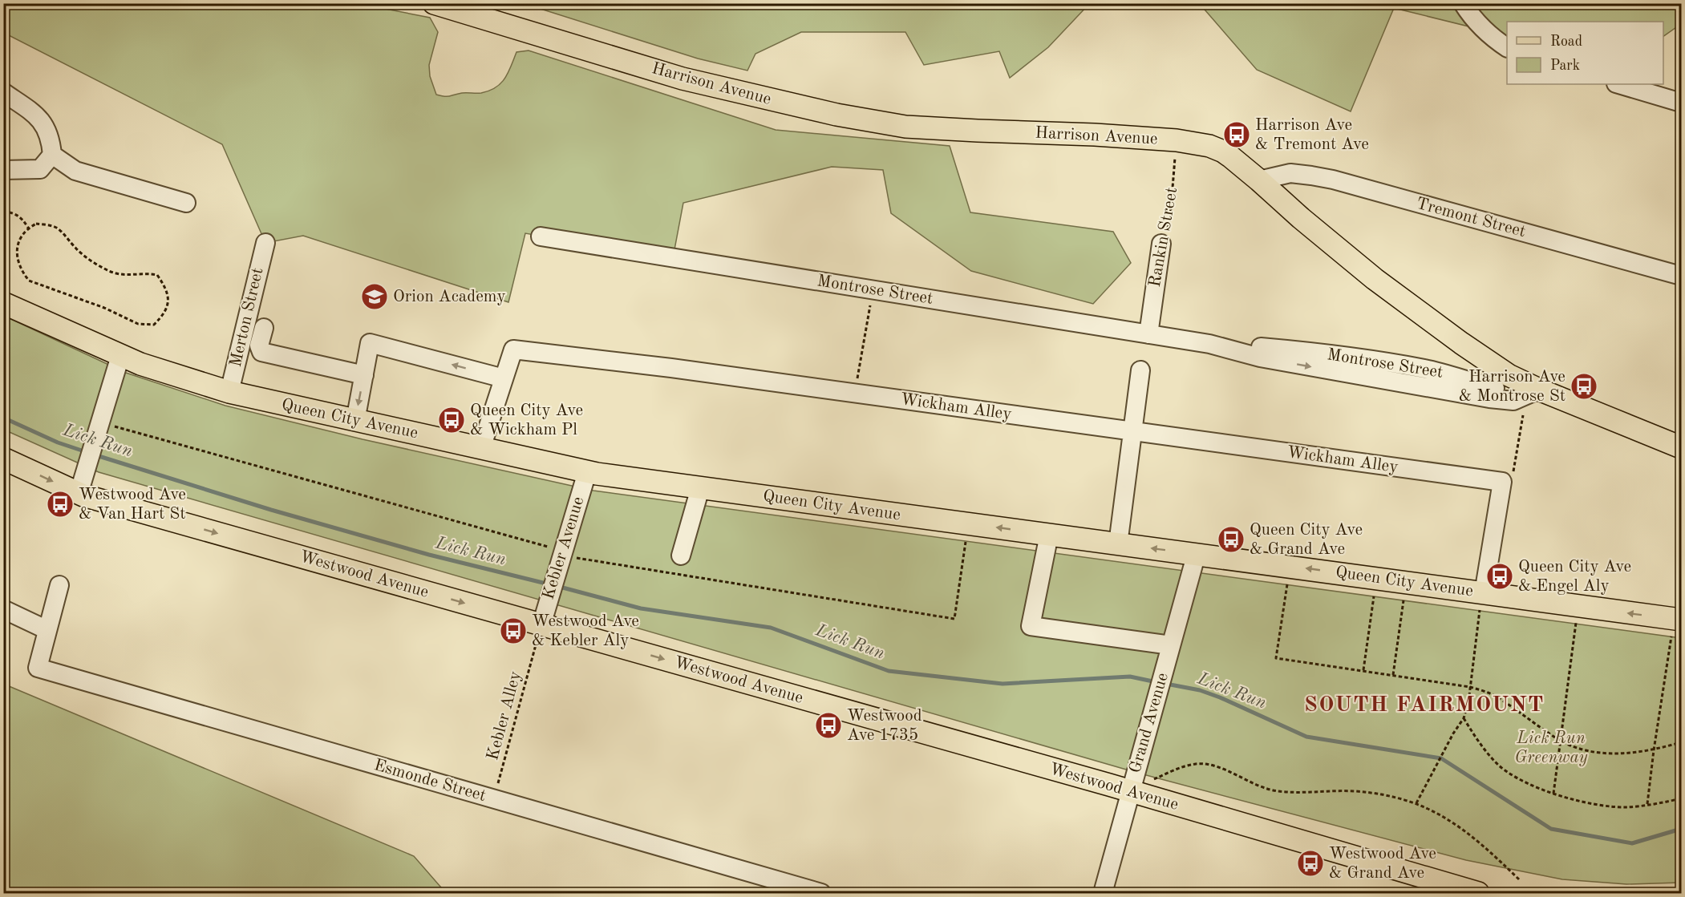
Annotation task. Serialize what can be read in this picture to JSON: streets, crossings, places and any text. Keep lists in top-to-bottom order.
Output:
{
  "streets": {
    "main road": ["Harrison Avenue", "Queen City Avenue", "Westwood Avenue"],
    "street": [
      "Tremont Street",
      "Rankin Street",
      "Montrose Street",
      "Merton Street",
      "Wickham Alley",
      "Kebler Avenue",
      "Grand Avenue",
      "Esmonde Street"
    ],
    "path": ["Kebler Alley"]
  },
  "crossings": [
    ["Harrison Avenue", "Tremont Street"],
    ["Harrison Avenue", "Rankin Street"],
    ["Harrison Avenue", "Montrose Street"],
    ["Rankin Street", "Montrose Street"],
    ["Merton Street", "Queen City Avenue"],
    ["Wickham Alley", "Queen City Avenue"],
    ["Queen City Avenue", "Kebler Avenue"],
    ["Queen City Avenue", "Grand Avenue"],
    ["Kebler Avenue", "Westwood Avenue"],
    ["Kebler Avenue", "Kebler Alley"],
    ["Westwood Avenue", "Kebler Alley"],
    ["Westwood Avenue", "Grand Avenue"],
    ["Kebler Alley", "Esmonde Street"]
  ],
  "one_way": ["Queen City Avenue", "Westwood Avenue"],
  "districts": ["SOUTH FAIRMOUNT"],
  "water": ["Lick Run"],
  "parks": ["Lick Run Greenway"],
  "places": {
    "bus stop": [
      "Harrison Ave & Tremont Ave",
      "Harrison Ave & Montrose St",
      "Queen City Ave & Wickham Pl",
      "Westwood Ave & Van Hart St",
      "Queen City Ave & Grand Ave",
      "Queen City Ave & Engel Aly",
      "Westwood Ave & Kebler Aly",
      "Westwood Ave 1735",
      "Westwood Ave & Grand Ave"
    ],
    "school or university": ["Orion Academy"]
  },
  "legend": ["Road", "Park"]
}
